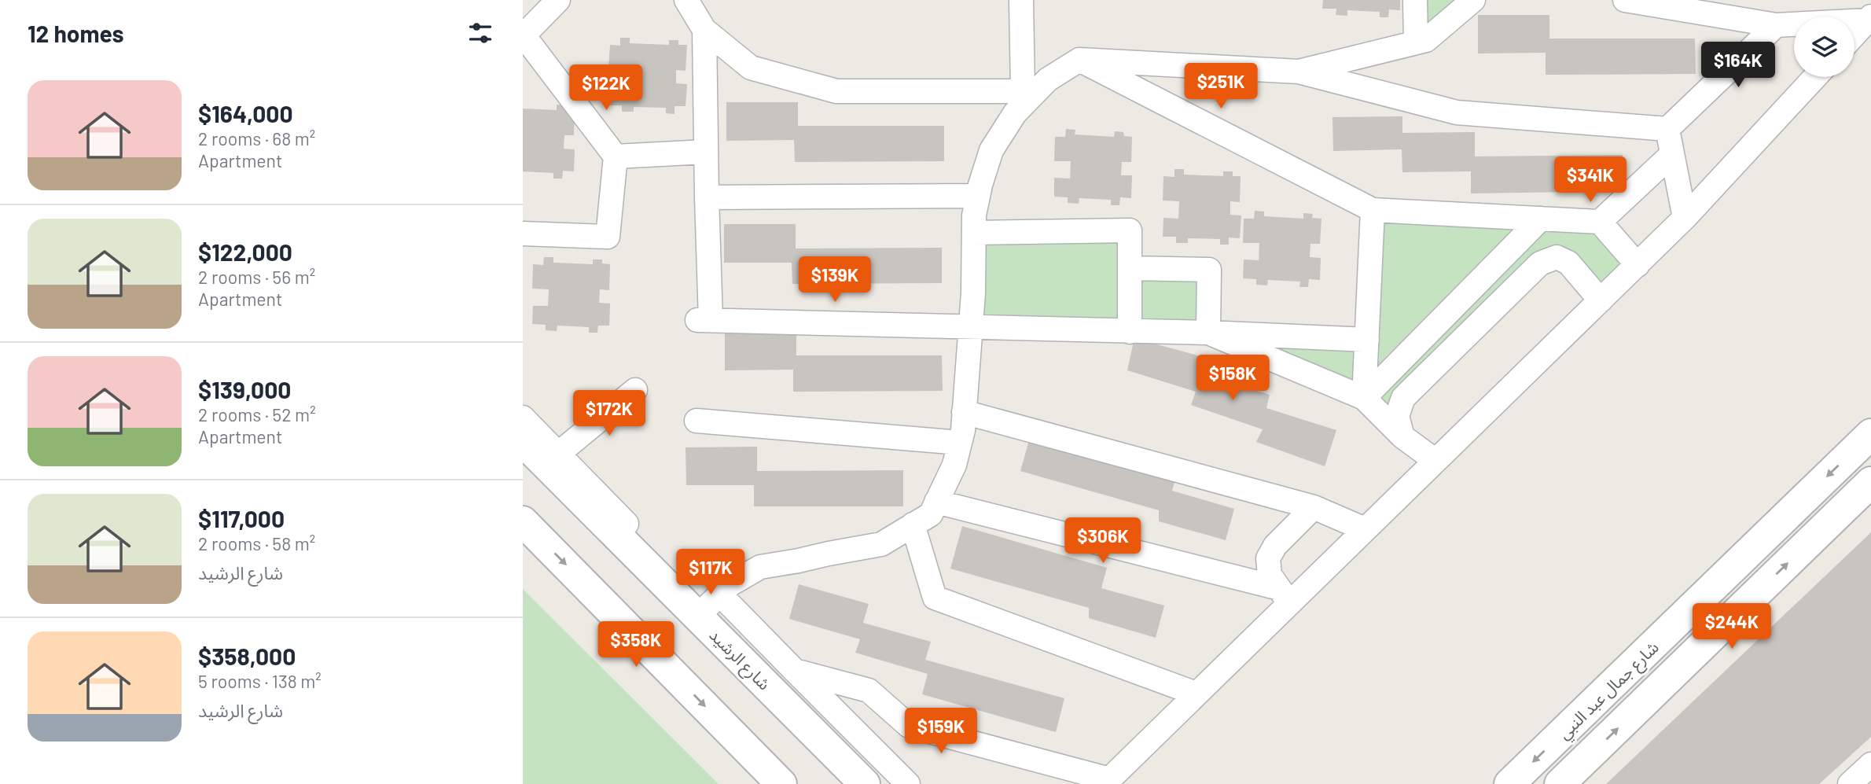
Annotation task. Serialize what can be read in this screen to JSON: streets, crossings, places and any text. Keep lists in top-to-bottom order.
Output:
{
  "streets": {
    "street": ["شارع الرشيد", "شارع جمال عبد النبي"]
  },
  "page": {
    "heading": "12 homes",
    "price": [
      "$164K",
      "$251K",
      "$122K",
      "$341K",
      "$139K",
      "$158K",
      "$172K",
      "$306K",
      "$117K",
      "$244K",
      "$358K",
      "$159K"
    ],
    "list": [
      {
        "name": "$164,000",
        "note": "2 rooms · 68 m² · Apartment"
      },
      {
        "name": "$122,000",
        "note": "2 rooms · 56 m² · Apartment"
      },
      {
        "name": "$139,000",
        "note": "2 rooms · 52 m² · Apartment"
      },
      {
        "name": "$117,000",
        "note": "2 rooms · 58 m² · شارع الرشيد"
      },
      {
        "name": "$358,000",
        "note": "5 rooms · 138 m² · شارع الرشيد"
      }
    ]
  }
}
